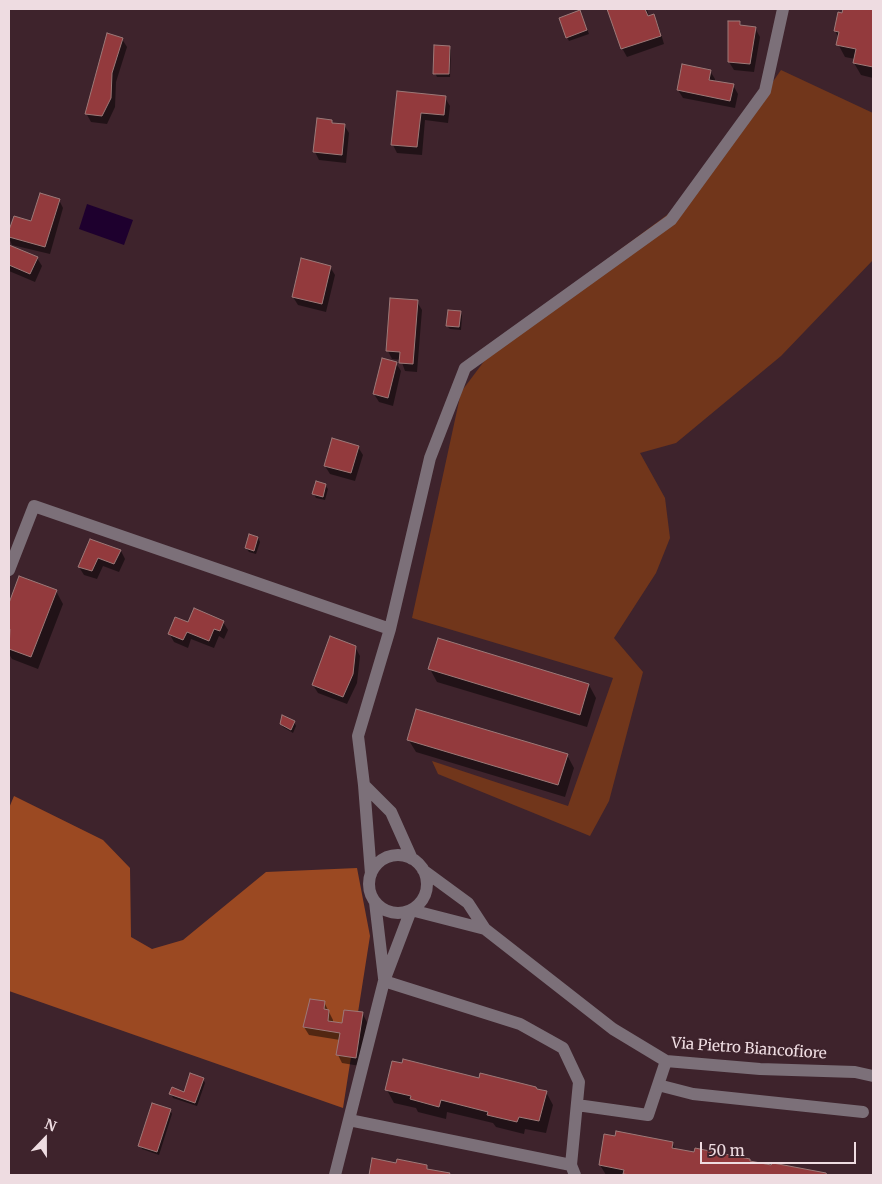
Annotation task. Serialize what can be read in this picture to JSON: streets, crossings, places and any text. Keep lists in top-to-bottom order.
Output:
{
  "streets": {
    "street": ["Via Pietro Biancofiore"]
  },
  "scale_bar": "50 m",
  "north": "top"
}
